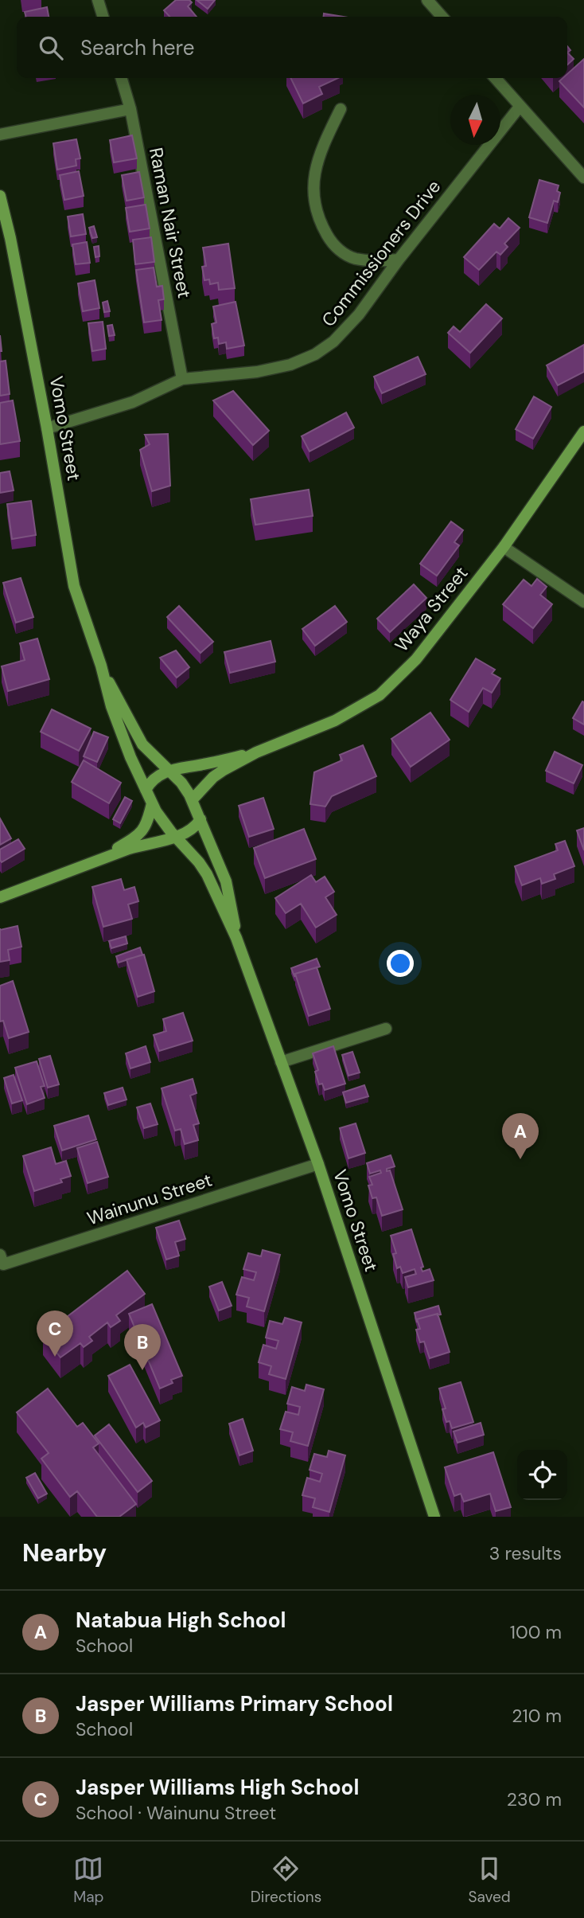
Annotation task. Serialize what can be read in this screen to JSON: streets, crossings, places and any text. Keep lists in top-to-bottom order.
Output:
{
  "streets": {
    "main road": ["Vomo Street", "Waya Street"],
    "street": ["Raman Nair Street", "Commissioners Drive", "Wainunu Street"]
  },
  "crossings": [
    ["Raman Nair Street", "Commissioners Drive"],
    ["Commissioners Drive", "Vomo Street"],
    ["Vomo Street", "Waya Street"],
    ["Vomo Street", "Wainunu Street"]
  ],
  "north": "bottom",
  "page": {
    "search": "Search here",
    "pins": ["A", "C", "B"],
    "heading": ["Nearby", "3 results"],
    "list": [
      {
        "mark": "A",
        "name": "Natabua High School",
        "note": "School",
        "value": "100 m"
      },
      {
        "mark": "B",
        "name": "Jasper Williams Primary School",
        "note": "School",
        "value": "210 m"
      },
      {
        "mark": "C",
        "name": "Jasper Williams High School",
        "note": "School · Wainunu Street",
        "value": "230 m"
      }
    ],
    "nav": ["Map", "Directions", "Saved"]
  }
}
